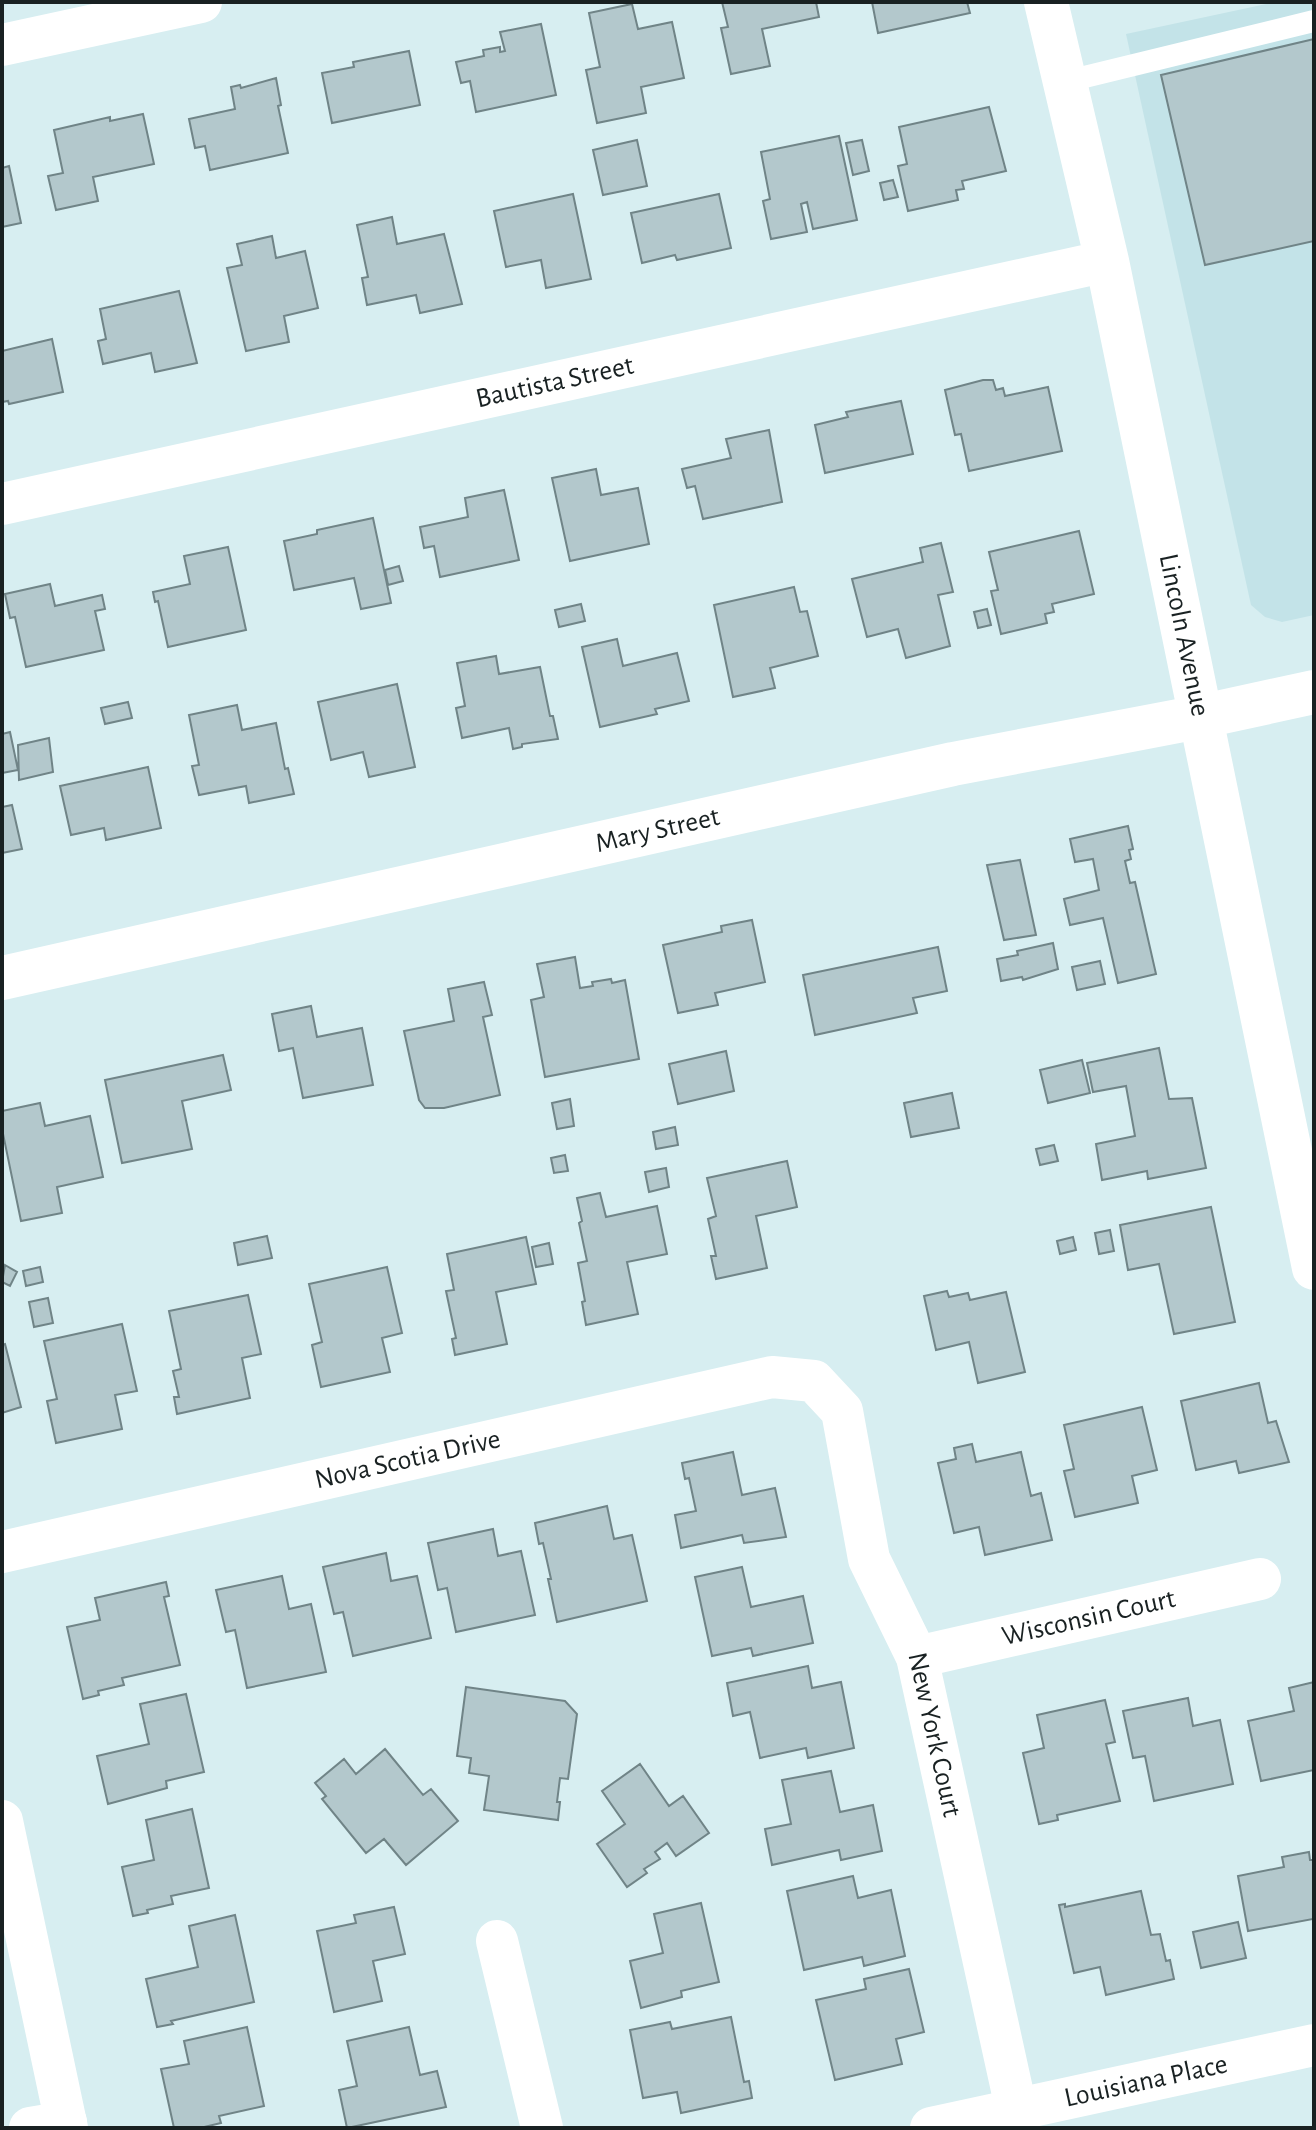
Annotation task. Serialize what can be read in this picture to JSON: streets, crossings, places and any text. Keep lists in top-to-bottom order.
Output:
{
  "streets": {
    "street": [
      "Bautista Street",
      "Lincoln Avenue",
      "Mary Street",
      "Nova Scotia Drive",
      "Wisconsin Court",
      "New York Court",
      "Louisiana Place"
    ]
  },
  "crossings": [
    ["Bautista Street", "Lincoln Avenue"],
    ["Lincoln Avenue", "Mary Street"],
    ["Nova Scotia Drive", "New York Court"],
    ["Wisconsin Court", "New York Court"],
    ["New York Court", "Louisiana Place"]
  ]
}
